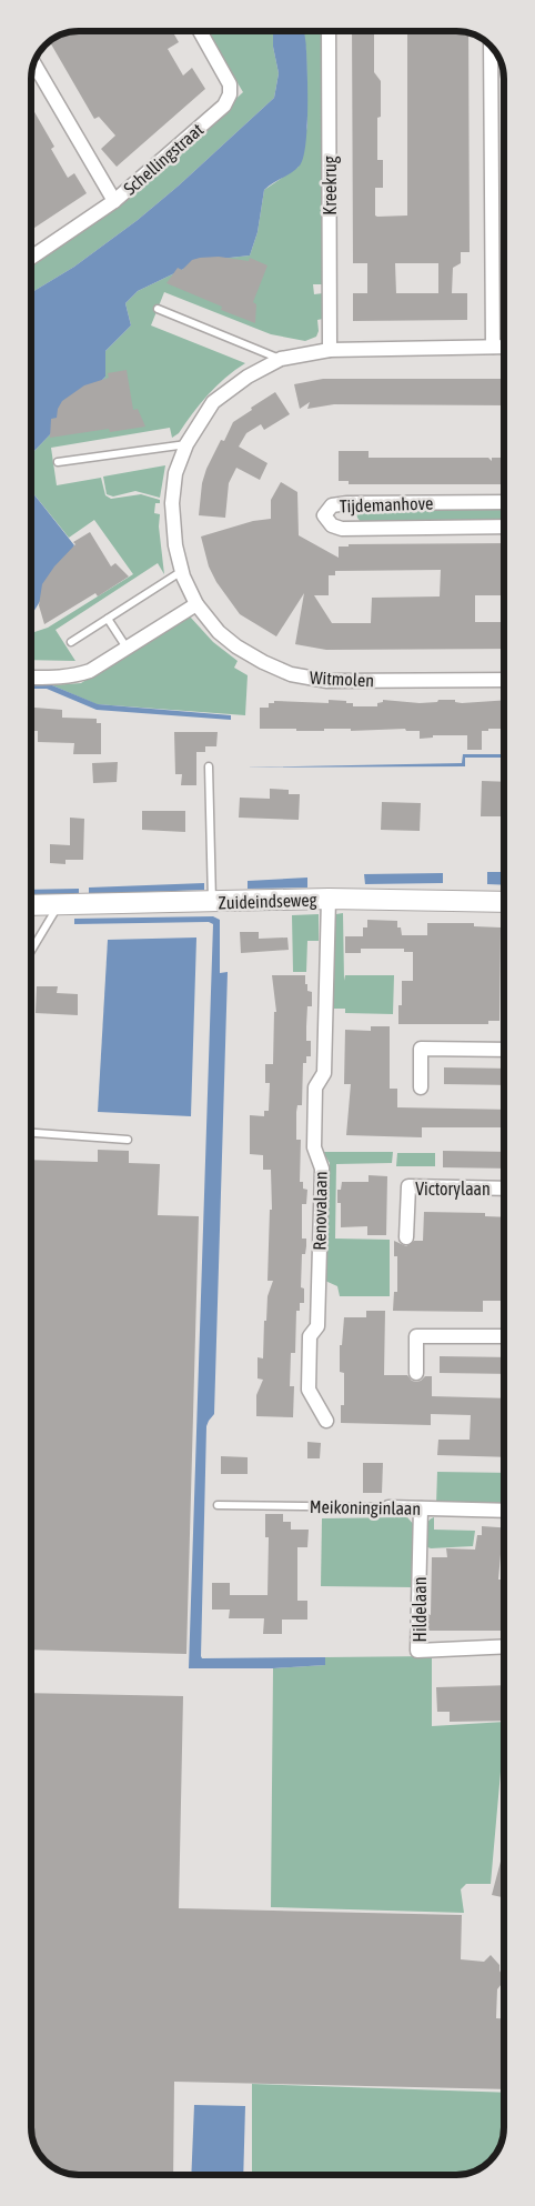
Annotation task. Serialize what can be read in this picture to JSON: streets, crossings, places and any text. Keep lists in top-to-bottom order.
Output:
{
  "streets": {
    "street": [
      "Schellingstraat",
      "Kreekrug",
      "Tijdemanhove",
      "Witmolen",
      "Zuideindseweg",
      "Victorylaan",
      "Renovalaan",
      "Meikoninginlaan",
      "Hildelaan"
    ]
  },
  "crossings": [
    ["Kreekrug", "Witmolen"],
    ["Zuideindseweg", "Renovalaan"],
    ["Meikoninginlaan", "Hildelaan"]
  ]
}
